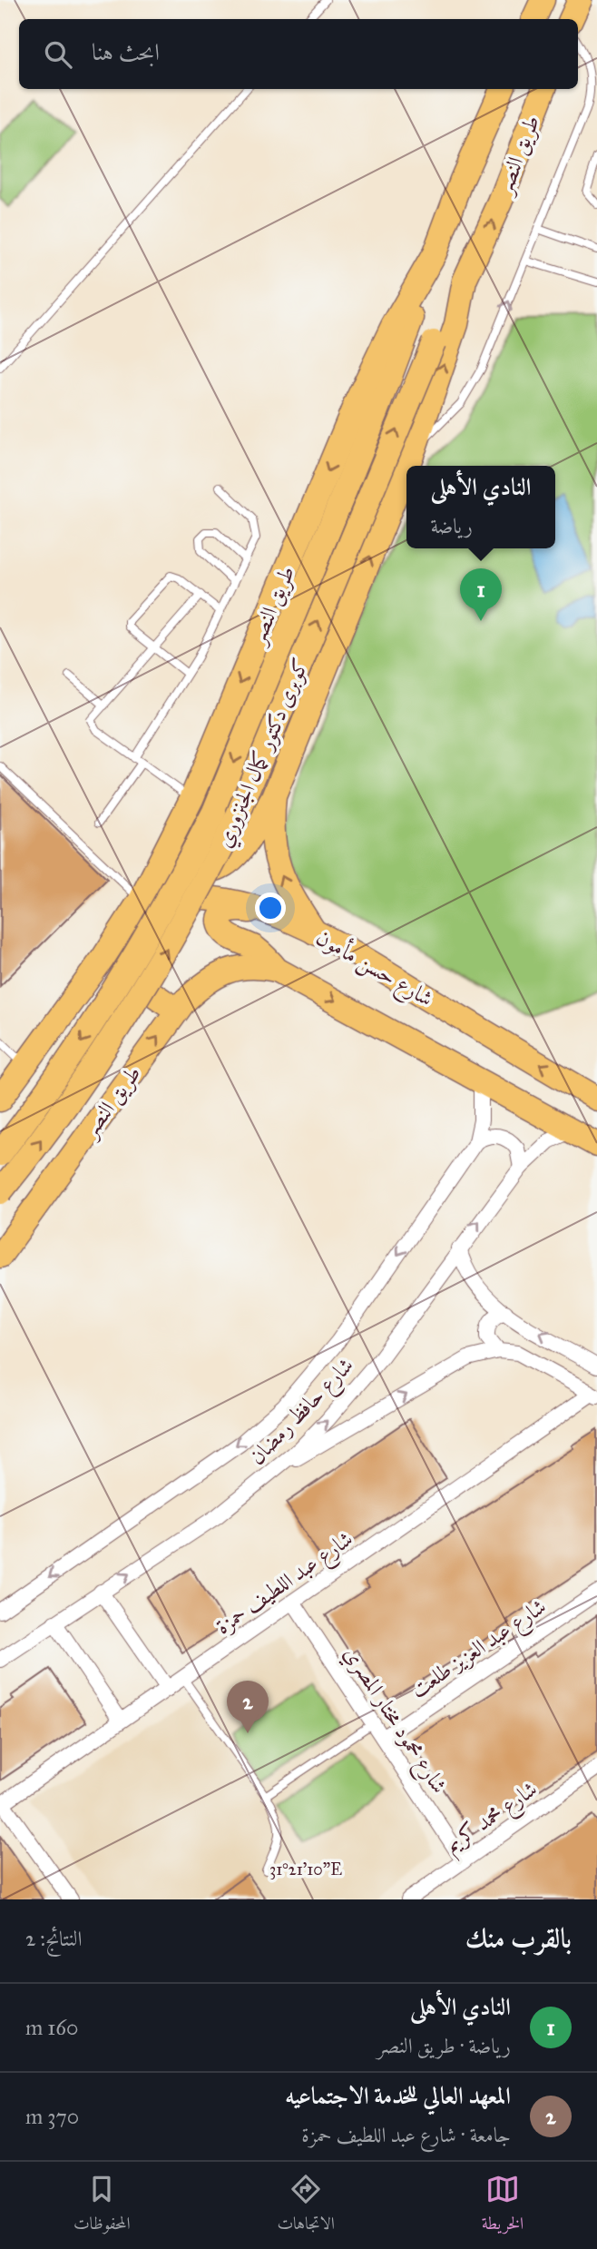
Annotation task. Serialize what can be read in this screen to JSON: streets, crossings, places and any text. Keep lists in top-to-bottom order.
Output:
{
  "streets": {
    "main road": ["طريق النصر", "كوبرى دكتور كمال الجنزوري", "شارع حسن مأمون"],
    "street": [
      "شارع حافظ رمضان",
      "شارع عبد اللطيف حمزة",
      "شارع عبد العزيز طلعت",
      "شارع محمود مختار المصري",
      "شارع محمد كريم"
    ]
  },
  "crossings": [
    ["طريق النصر", "كوبرى دكتور كمال الجنزوري"],
    ["طريق النصر", "شارع حسن مأمون"],
    ["شارع عبد اللطيف حمزة", "شارع محمود مختار المصري"],
    ["شارع عبد العزيز طلعت", "شارع محمود مختار المصري"],
    ["شارع محمود مختار المصري", "شارع محمد كريم"]
  ],
  "page": {
    "search": "ابحث هنا",
    "popup": ["النادي الأهلى", "رياضة"],
    "pins": ["1", "2"],
    "heading": ["بالقرب منك", "النتائج: 2"],
    "list": [
      {
        "mark": "1",
        "name": "النادي الأهلى",
        "note": "رياضة · طريق النصر",
        "value": "160 m"
      },
      {
        "mark": "2",
        "name": "المعهد العالي للخدمة الاجتماعيه",
        "note": "جامعة · شارع عبد اللطيف حمزة",
        "value": "370 m"
      }
    ],
    "nav": ["الخريطة", "الاتجاهات", "المحفوظات"]
  },
  "coordinates": ["31°21'10\"E"]
}
